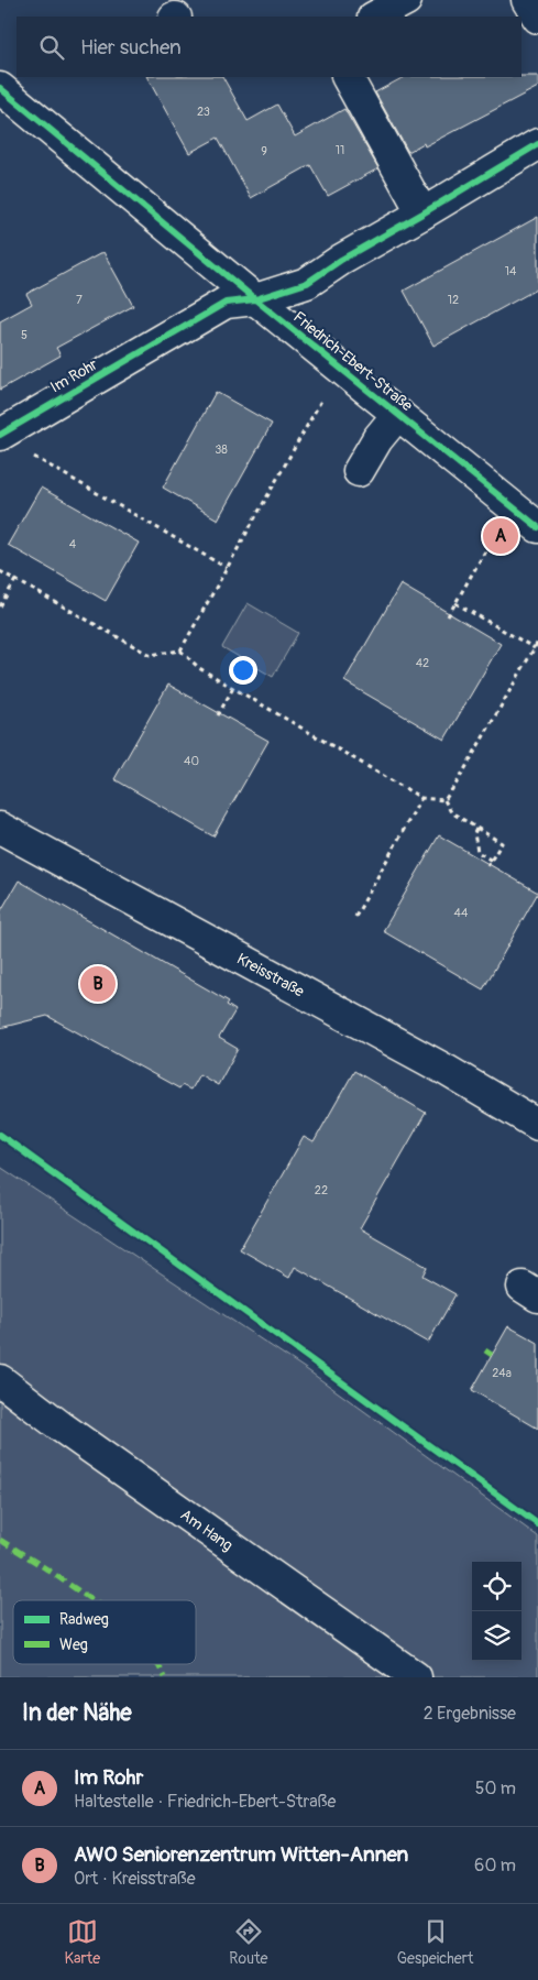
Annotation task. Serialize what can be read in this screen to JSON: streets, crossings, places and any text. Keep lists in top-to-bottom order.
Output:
{
  "streets": {
    "street": [
      "Friedrich-Ebert-Straße",
      "Im Rohr",
      "Kreisstraße",
      "Am Hang"
    ]
  },
  "crossings": [
    ["Friedrich-Ebert-Straße", "Im Rohr"]
  ],
  "house_numbers": [
    "23",
    "11",
    "9",
    "14",
    "7",
    "12",
    "5",
    "38",
    "4",
    "42",
    "40",
    "44",
    "22",
    "24a"
  ],
  "legend": ["Radweg", "Weg"],
  "page": {
    "search": "Hier suchen",
    "pins": ["A", "B"],
    "heading": ["In der Nähe", "2 Ergebnisse"],
    "list": [
      {
        "mark": "A",
        "name": "Im Rohr",
        "note": "Haltestelle · Friedrich-Ebert-Straße",
        "value": "50 m"
      },
      {
        "mark": "B",
        "name": "AWO Seniorenzentrum Witten-Annen",
        "note": "Ort · Kreisstraße",
        "value": "60 m"
      }
    ],
    "nav": ["Karte", "Route", "Gespeichert"]
  }
}
